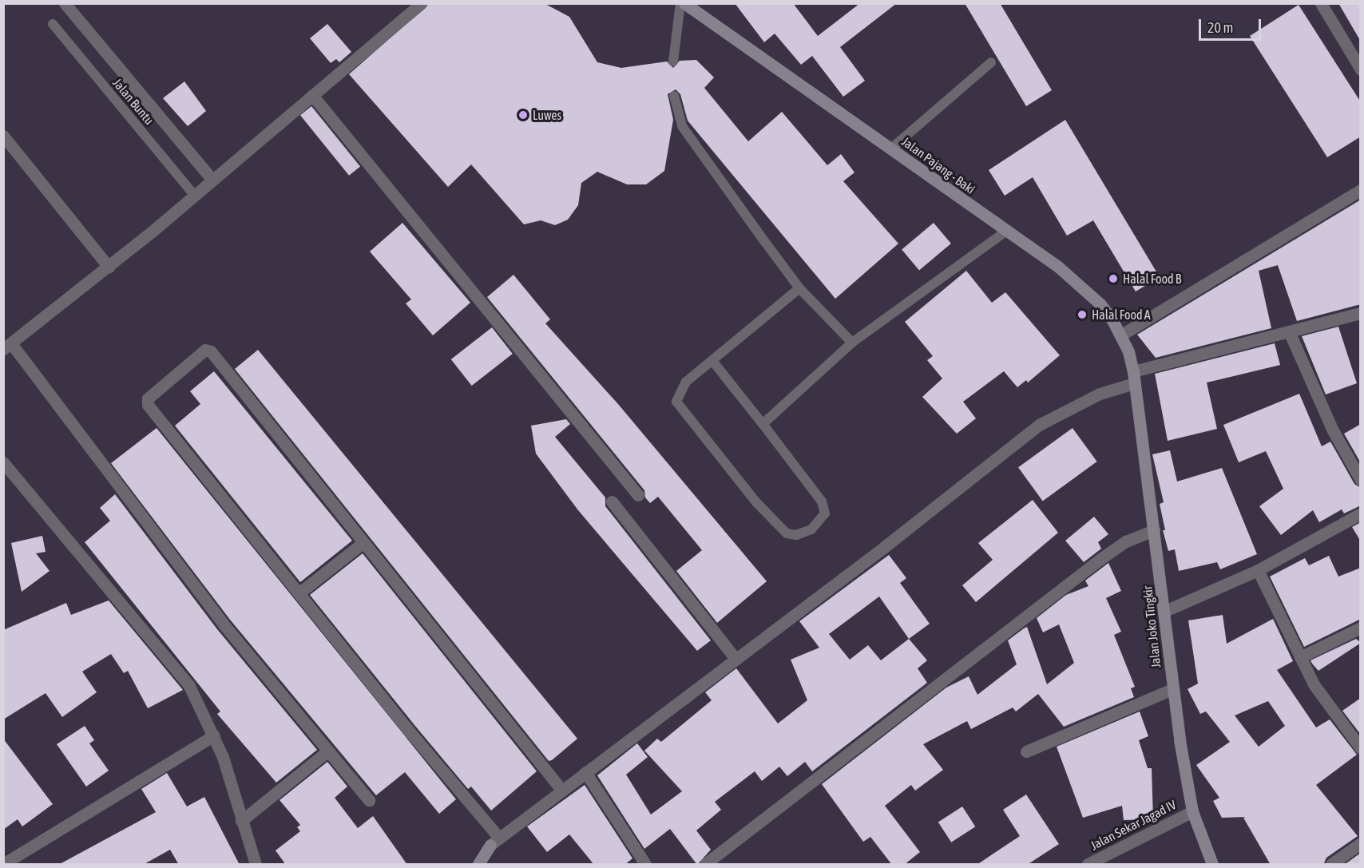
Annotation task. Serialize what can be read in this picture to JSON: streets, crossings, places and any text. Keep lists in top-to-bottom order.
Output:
{
  "streets": {
    "main road": ["Jalan Pajang - Baki", "Jalan Joko Tingkir"],
    "street": ["Jalan Sekar Jagad IV"],
    "lane": ["Jalan Buntu"]
  },
  "crossings": [
    ["Jalan Pajang - Baki", "Jalan Joko Tingkir"],
    ["Jalan Joko Tingkir", "Jalan Sekar Jagad IV"]
  ],
  "places": ["Luwes", "Halal Food B", "Halal Food A"],
  "scale_bar": "20 m"
}
